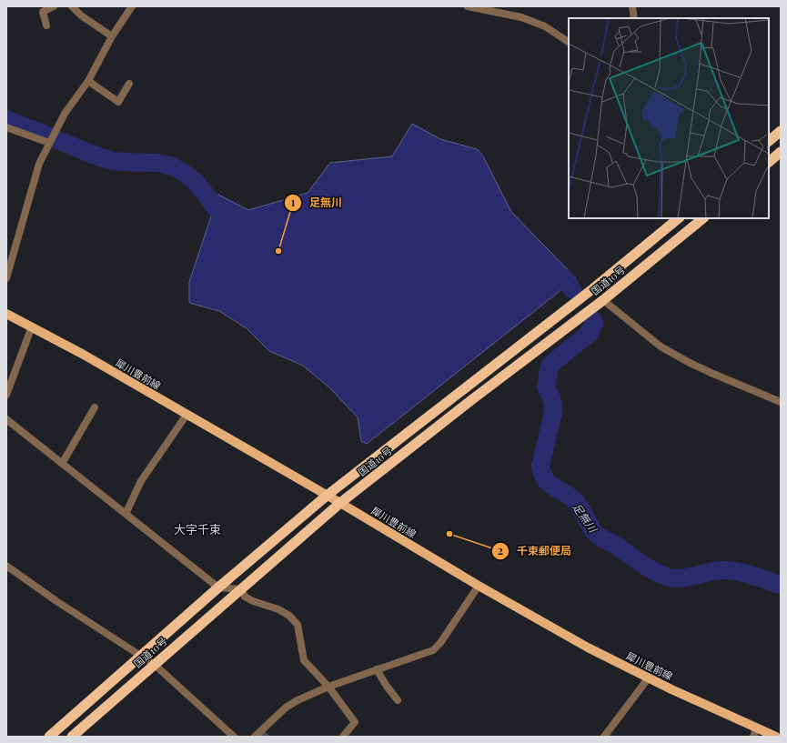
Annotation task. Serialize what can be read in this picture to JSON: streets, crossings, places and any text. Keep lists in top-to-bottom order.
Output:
{
  "streets": {
    "highway": ["国道10号"],
    "main road": ["犀川豊前線"]
  },
  "crossings": [
    ["国道10号", "犀川豊前線"]
  ],
  "districts": ["大字千束"],
  "water": ["足無川"],
  "places": ["足無川", "千束郵便局"]
}
